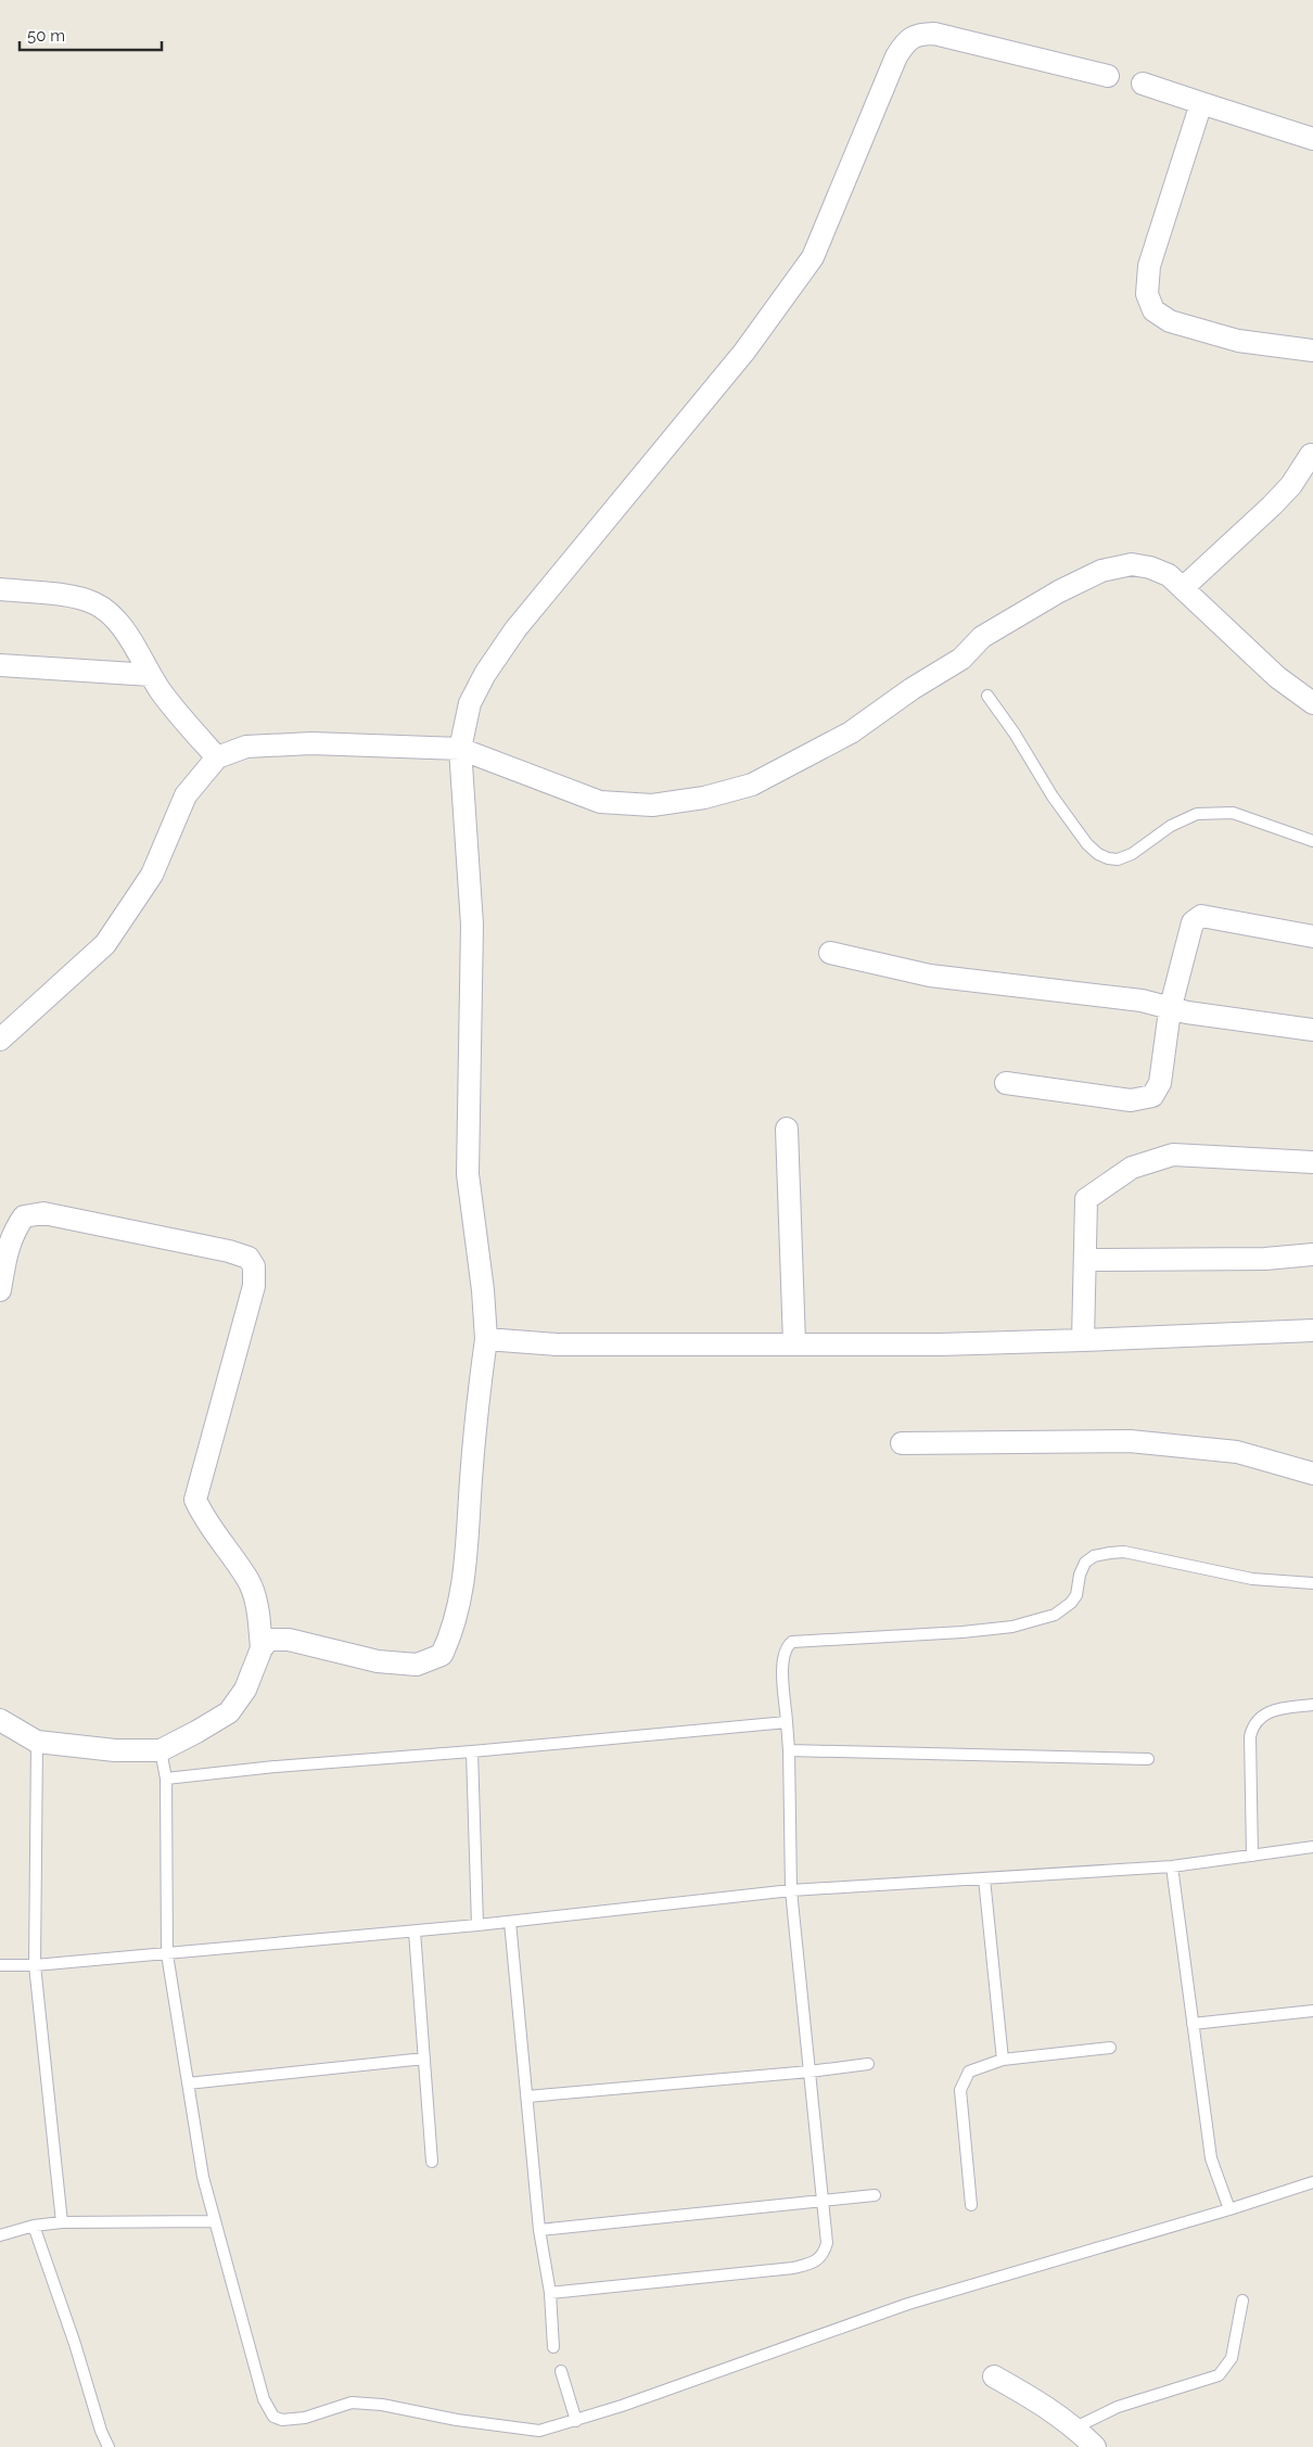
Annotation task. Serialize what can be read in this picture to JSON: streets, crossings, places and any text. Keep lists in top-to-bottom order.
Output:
{
  "scale_bar": "50 m"
}
